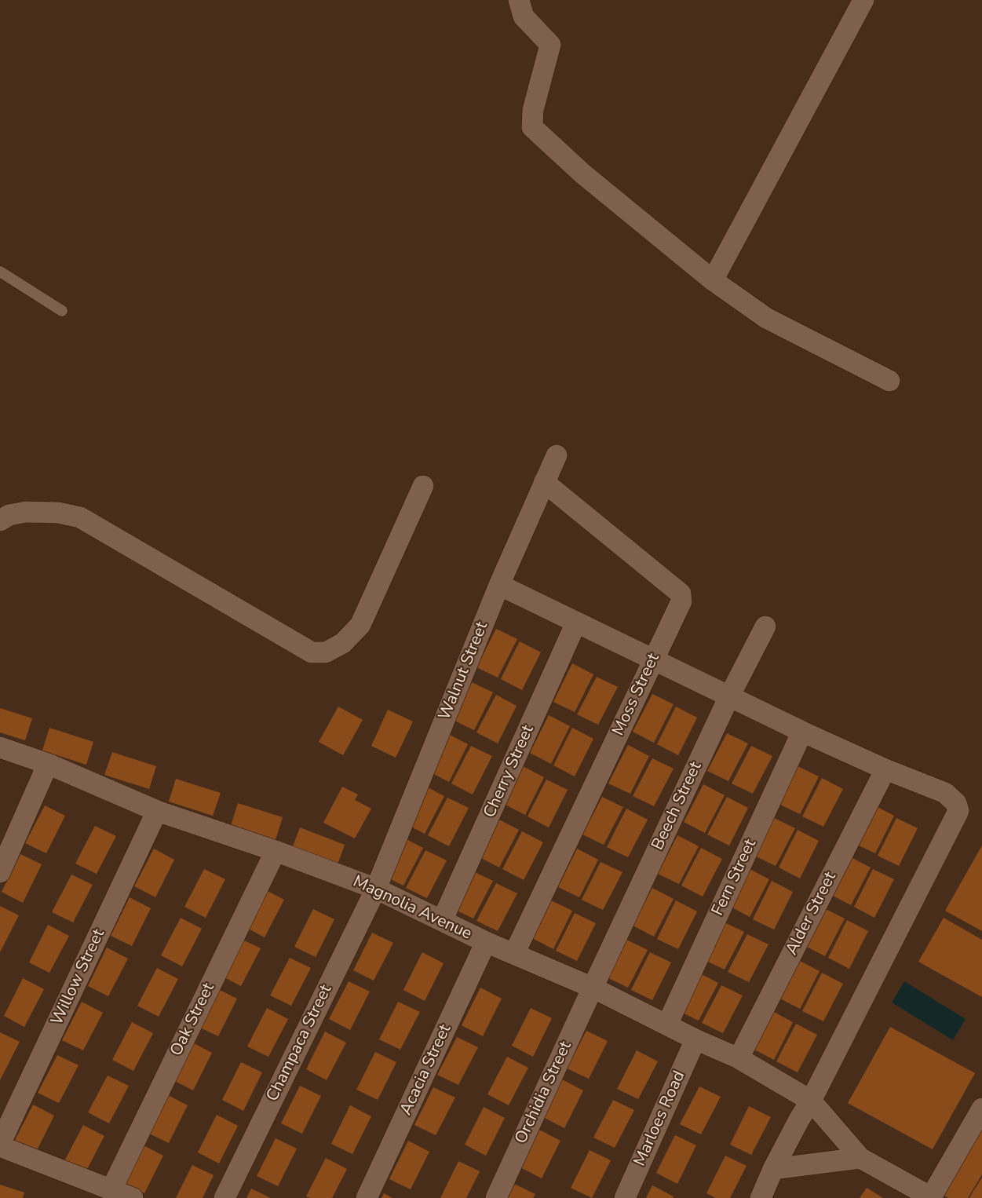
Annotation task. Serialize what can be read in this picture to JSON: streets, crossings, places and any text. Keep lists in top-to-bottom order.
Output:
{
  "streets": {
    "street": [
      "Walnut Street",
      "Moss Street",
      "Cherry Street",
      "Beech Street",
      "Fern Street",
      "Magnolia Avenue",
      "Alder Street",
      "Willow Street",
      "Oak Street",
      "Champaca Street",
      "Acacia Street",
      "Orchidia Street",
      "Marloes Road"
    ]
  },
  "crossings": [
    ["Walnut Street", "Moss Street"],
    ["Walnut Street", "Magnolia Avenue"],
    ["Walnut Street", "Champaca Street"],
    ["Moss Street", "Magnolia Avenue"],
    ["Cherry Street", "Magnolia Avenue"],
    ["Beech Street", "Magnolia Avenue"],
    ["Beech Street", "Orchidia Street"],
    ["Fern Street", "Magnolia Avenue"],
    ["Magnolia Avenue", "Alder Street"],
    ["Magnolia Avenue", "Willow Street"],
    ["Magnolia Avenue", "Oak Street"],
    ["Magnolia Avenue", "Champaca Street"],
    ["Magnolia Avenue", "Acacia Street"],
    ["Magnolia Avenue", "Orchidia Street"],
    ["Magnolia Avenue", "Marloes Road"]
  ]
}
